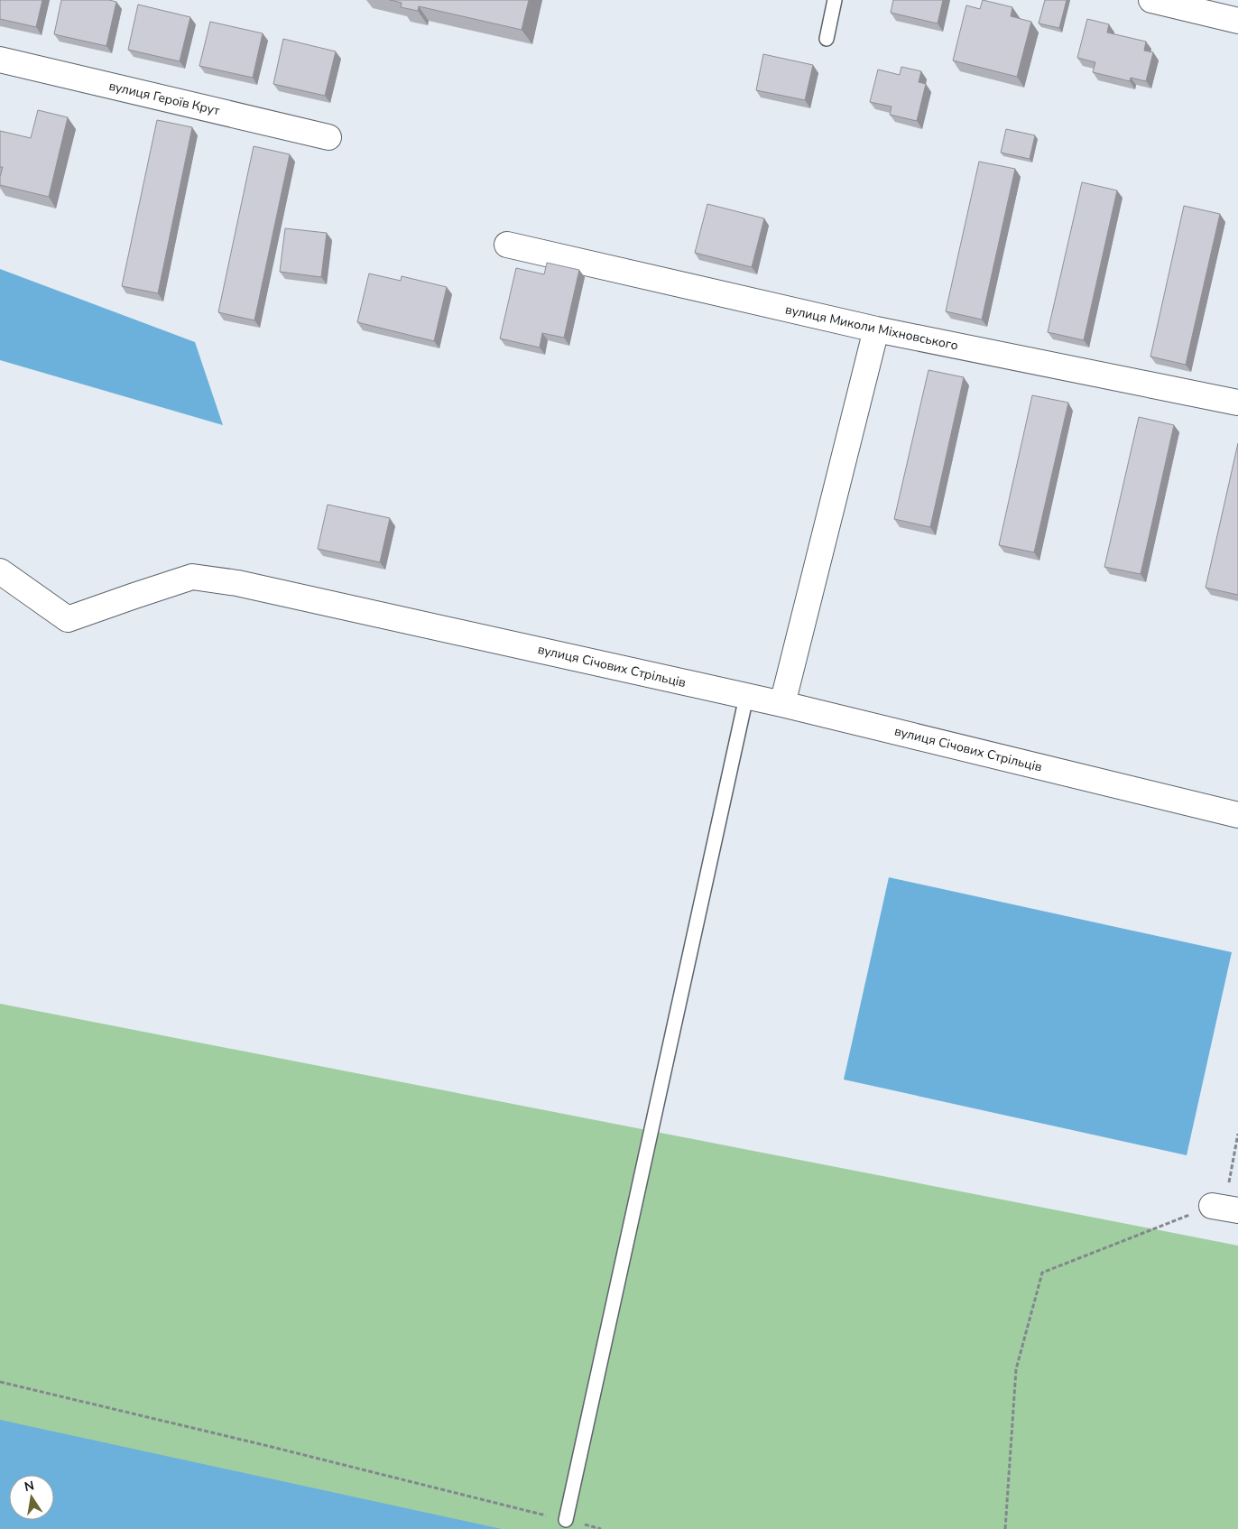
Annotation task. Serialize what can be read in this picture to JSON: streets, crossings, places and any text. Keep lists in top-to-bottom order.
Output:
{
  "streets": {
    "street": ["вулиця Героїв Крут", "вулиця Миколи Міхновського", "вулиця Січових Стрільців"]
  },
  "north": "top"
}
